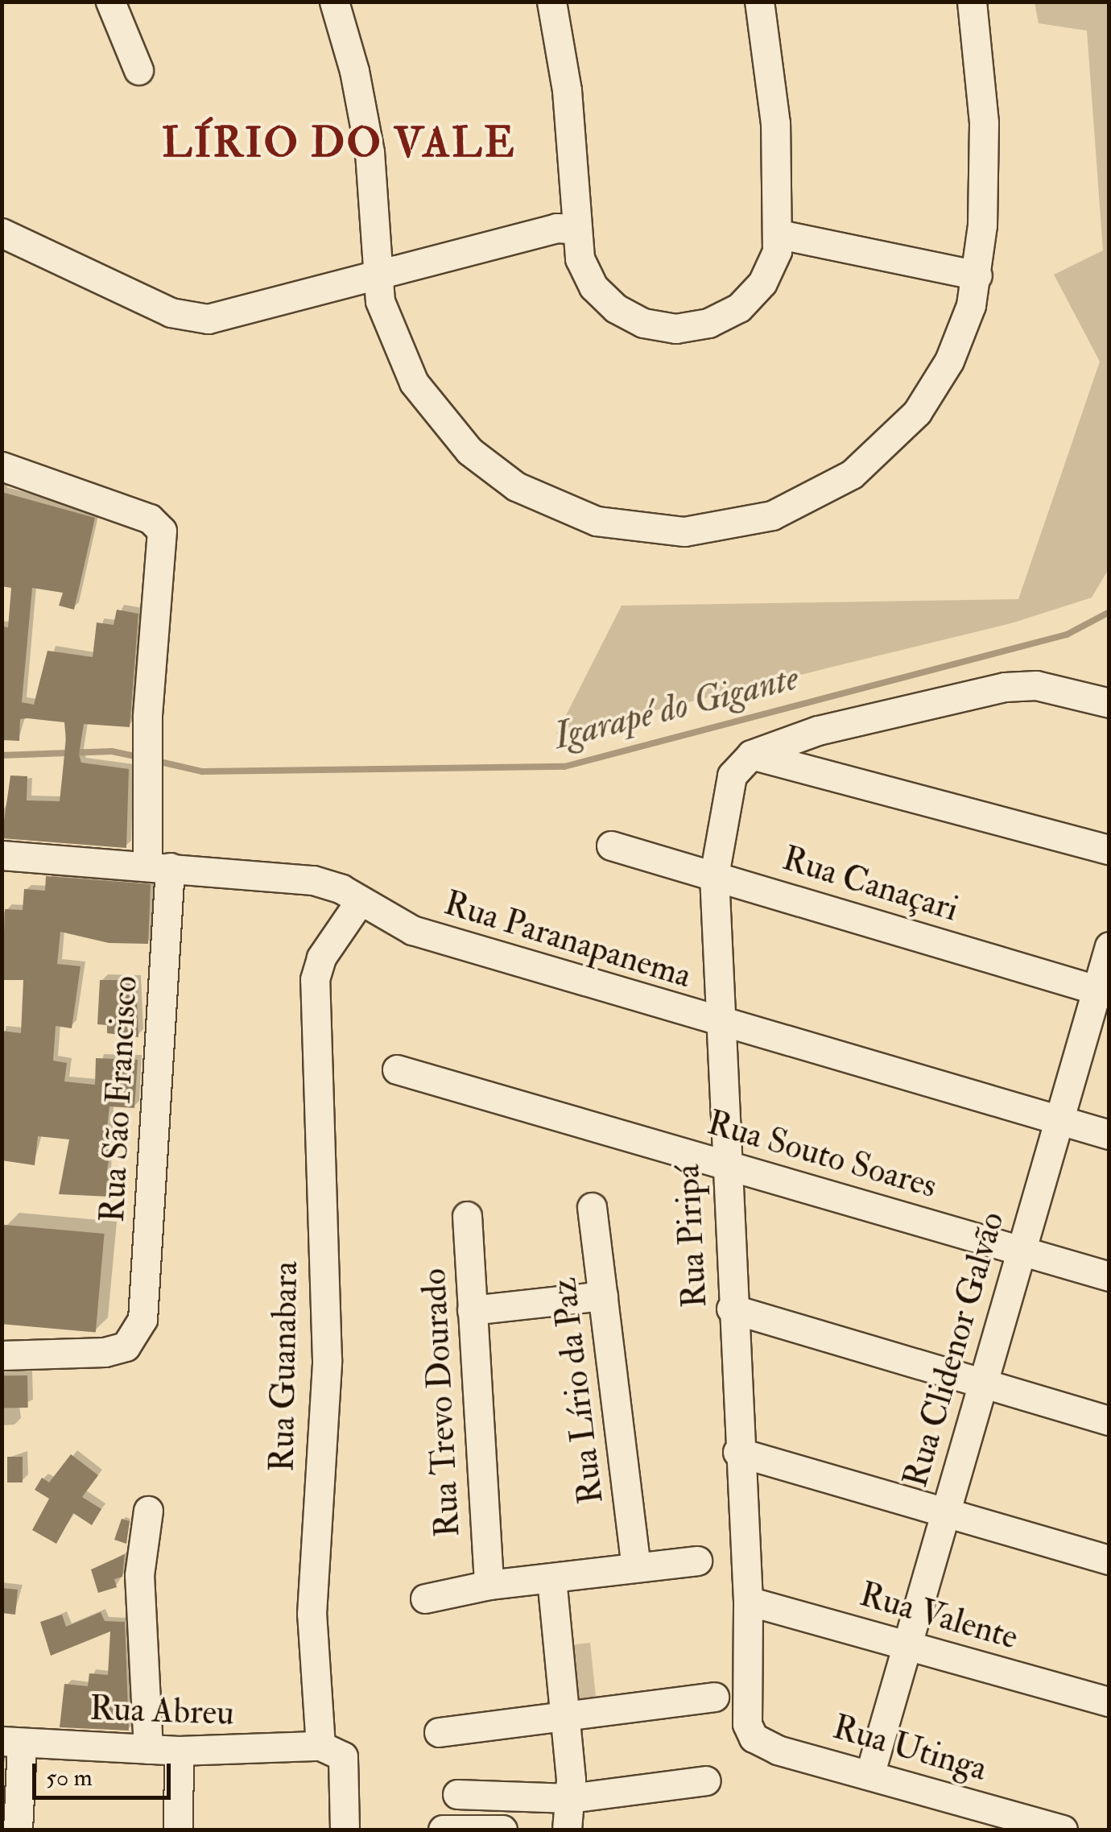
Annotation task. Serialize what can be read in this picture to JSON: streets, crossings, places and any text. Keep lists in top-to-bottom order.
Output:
{
  "streets": {
    "street": [
      "Rua Canaçari",
      "Rua Paranapanema",
      "Rua São Francisco",
      "Rua Souto Soares",
      "Rua Piripá",
      "Rua Clidenor Galvão",
      "Rua Guanabara",
      "Rua Lírio da Paz",
      "Rua Trevo Dourado",
      "Rua Valente",
      "Rua Abreu",
      "Rua Utinga"
    ]
  },
  "crossings": [
    ["Rua Canaçari", "Rua Piripá"],
    ["Rua Canaçari", "Rua Clidenor Galvão"],
    ["Rua Paranapanema", "Rua São Francisco"],
    ["Rua Paranapanema", "Rua Piripá"],
    ["Rua Paranapanema", "Rua Clidenor Galvão"],
    ["Rua Paranapanema", "Rua Guanabara"],
    ["Rua Souto Soares", "Rua Piripá"],
    ["Rua Souto Soares", "Rua Clidenor Galvão"],
    ["Rua Piripá", "Rua Valente"],
    ["Rua Piripá", "Rua Utinga"],
    ["Rua Clidenor Galvão", "Rua Valente"],
    ["Rua Clidenor Galvão", "Rua Utinga"],
    ["Rua Guanabara", "Rua Abreu"]
  ],
  "districts": ["LÍRIO DO VALE"],
  "water": ["Igarapé do Gigante"],
  "scale_bar": "50 m"
}
